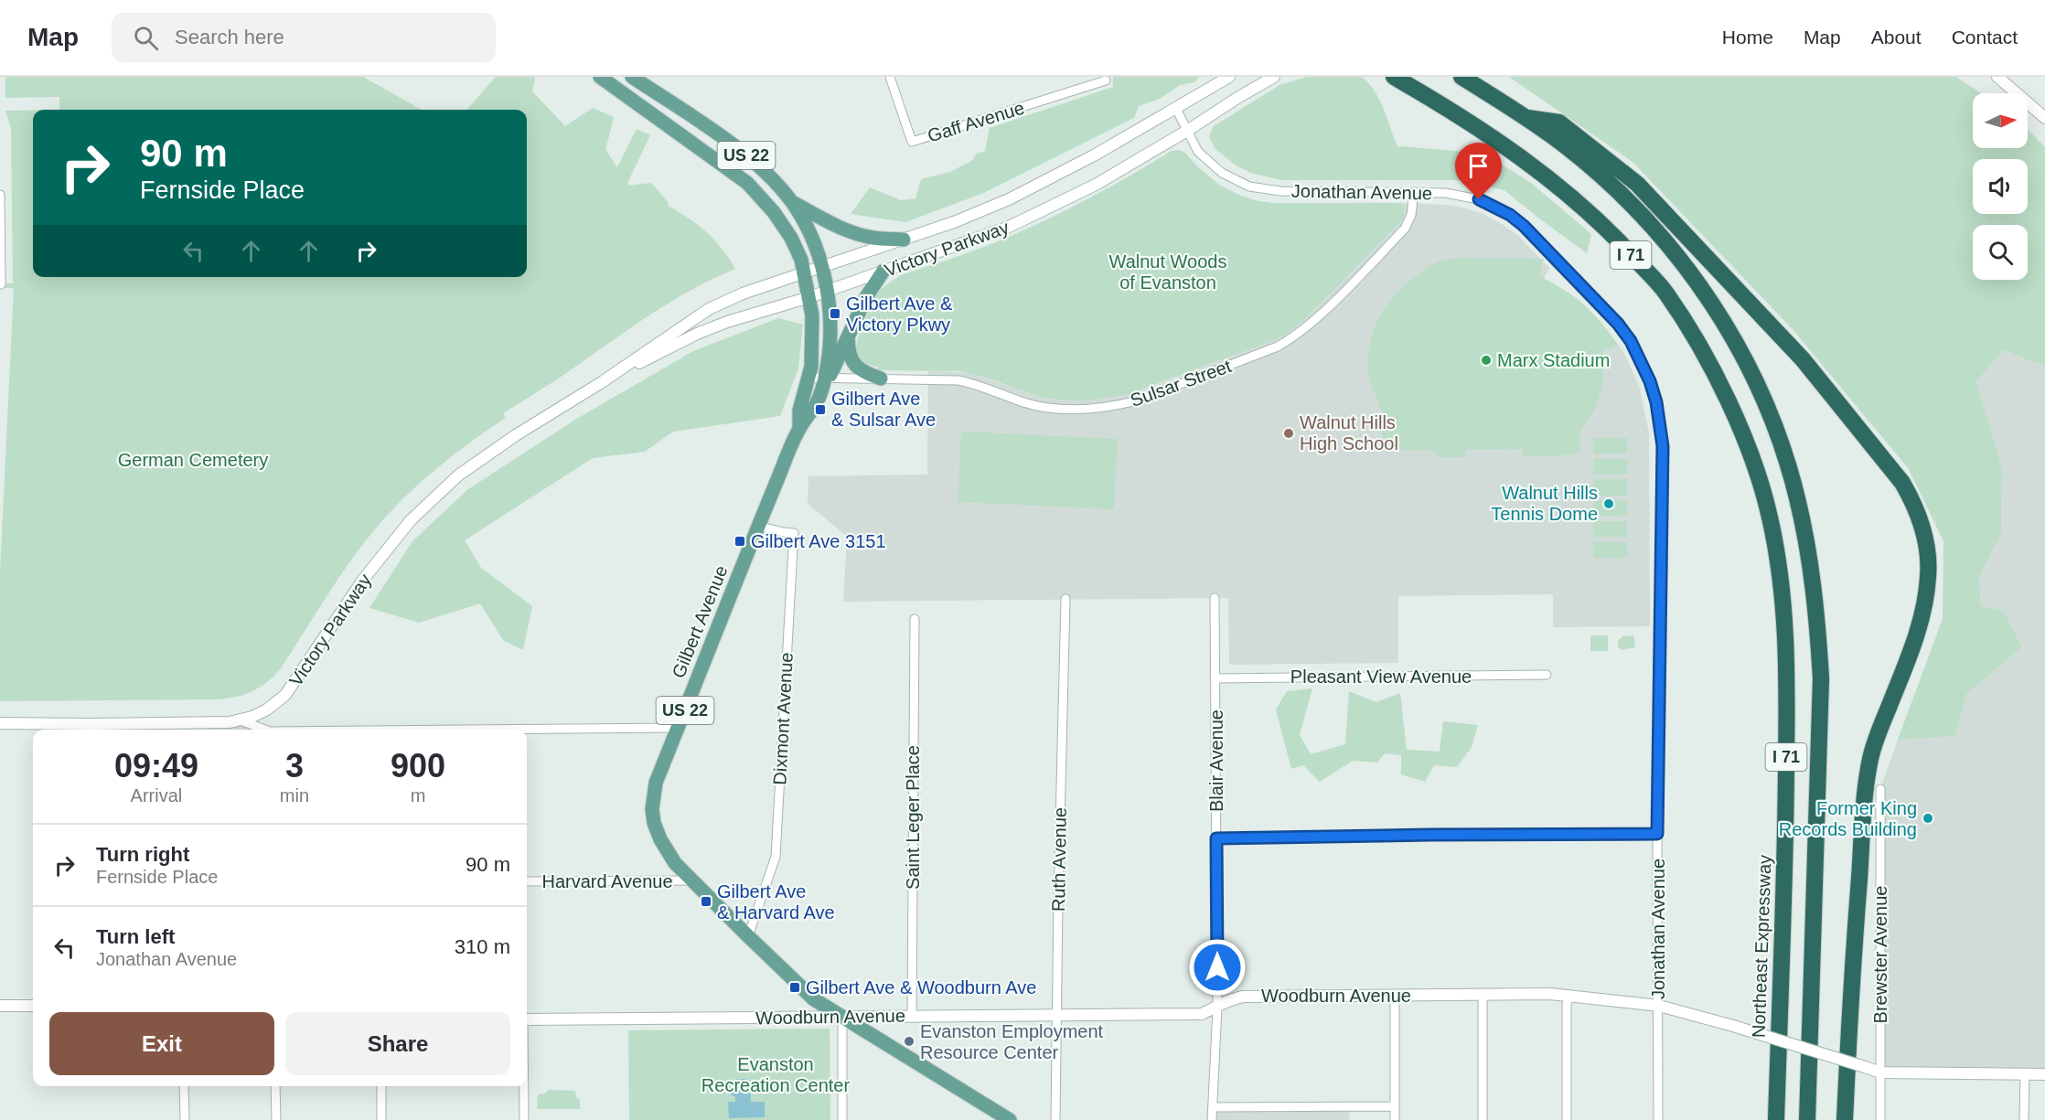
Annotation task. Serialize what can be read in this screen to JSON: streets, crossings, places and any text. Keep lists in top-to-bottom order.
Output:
{
  "streets": {
    "highway": ["I 71", "Northeast Expressway"],
    "main road": ["US 22", "Gilbert Avenue"],
    "street": [
      "Gaff Avenue",
      "Jonathan Avenue",
      "Victory Parkway",
      "Sulsar Street",
      "Pleasant View Avenue",
      "Dixmont Avenue",
      "Blair Avenue",
      "Saint Leger Place",
      "Ruth Avenue",
      "Harvard Avenue",
      "Brewster Avenue",
      "Woodburn Avenue"
    ]
  },
  "crossings": [
    ["US 22", "Victory Parkway"],
    ["US 22", "Sulsar Street"],
    ["US 22", "Gilbert Avenue"],
    ["US 22", "Woodburn Avenue"],
    ["Jonathan Avenue", "Victory Parkway"],
    ["Jonathan Avenue", "Sulsar Street"],
    ["Jonathan Avenue", "Woodburn Avenue"],
    ["Victory Parkway", "Gilbert Avenue"],
    ["Sulsar Street", "Gilbert Avenue"],
    ["Gilbert Avenue", "Dixmont Avenue"],
    ["Gilbert Avenue", "Harvard Avenue"],
    ["Gilbert Avenue", "Woodburn Avenue"],
    ["Pleasant View Avenue", "Blair Avenue"],
    ["Blair Avenue", "Woodburn Avenue"],
    ["Saint Leger Place", "Woodburn Avenue"],
    ["Ruth Avenue", "Woodburn Avenue"],
    ["Brewster Avenue", "Woodburn Avenue"]
  ],
  "parks": ["Walnut Woods of Evanston", "German Cemetery", "Evanston Recreation Center"],
  "places": {
    "transit": [
      "Gilbert Ave & Victory Pkwy",
      "Gilbert Ave & Sulsar Ave",
      "Gilbert Ave 3151",
      "Gilbert Ave & Harvard Ave",
      "Gilbert Ave & Woodburn Ave"
    ],
    "other": [
      "Marx Stadium",
      "Walnut Hills High School",
      "Walnut Hills Tennis Dome",
      "Former King Records Building",
      "Evanston Employment Resource Center"
    ]
  },
  "north": "right",
  "page": {
    "header": "Map",
    "search": "Search here",
    "nav": [
      "Home",
      "Map",
      "About",
      "Contact"
    ],
    "turn": ["90 m", "Fernside Place"],
    "eta": [
      "09:49",
      "Arrival",
      "3",
      "min",
      "900",
      "m"
    ],
    "list": [
      {
        "name": "Turn right",
        "note": "Fernside Place",
        "value": "90 m"
      },
      {
        "name": "Turn left",
        "note": "Jonathan Avenue",
        "value": "310 m"
      }
    ],
    "buttons": ["Exit", "Share"]
  }
}
